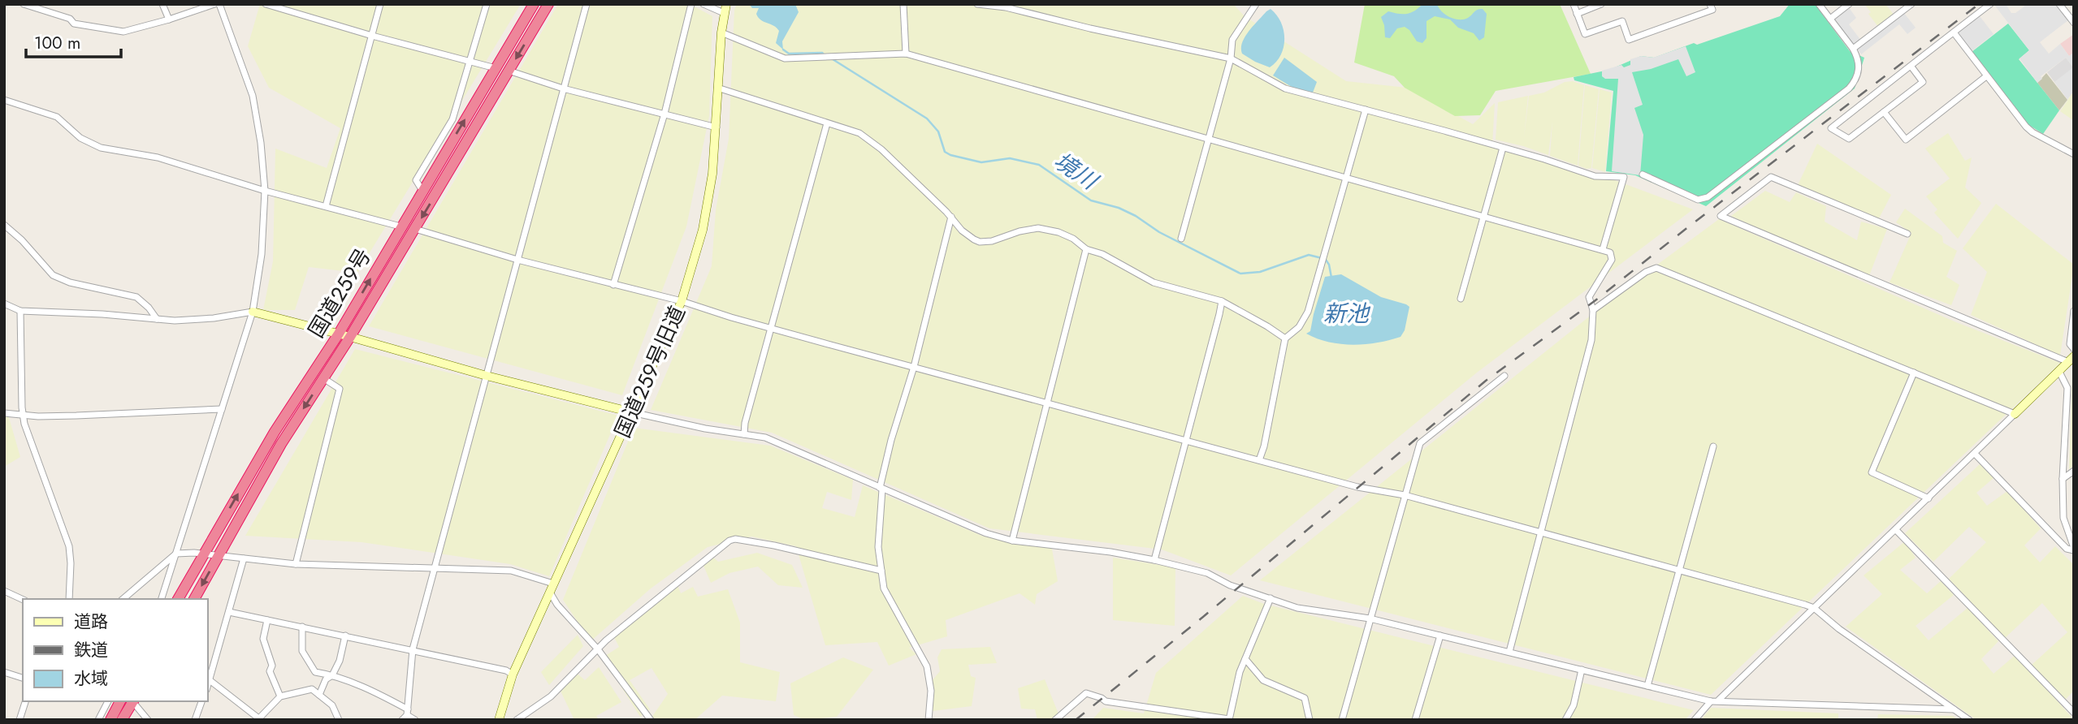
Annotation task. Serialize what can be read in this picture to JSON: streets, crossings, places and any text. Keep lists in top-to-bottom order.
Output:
{
  "streets": {
    "highway": ["国道259号"],
    "street": ["国道259号旧道"]
  },
  "water": ["境川", "新池"],
  "legend": ["道路", "鉄道", "水域"],
  "scale_bar": "100 m"
}
